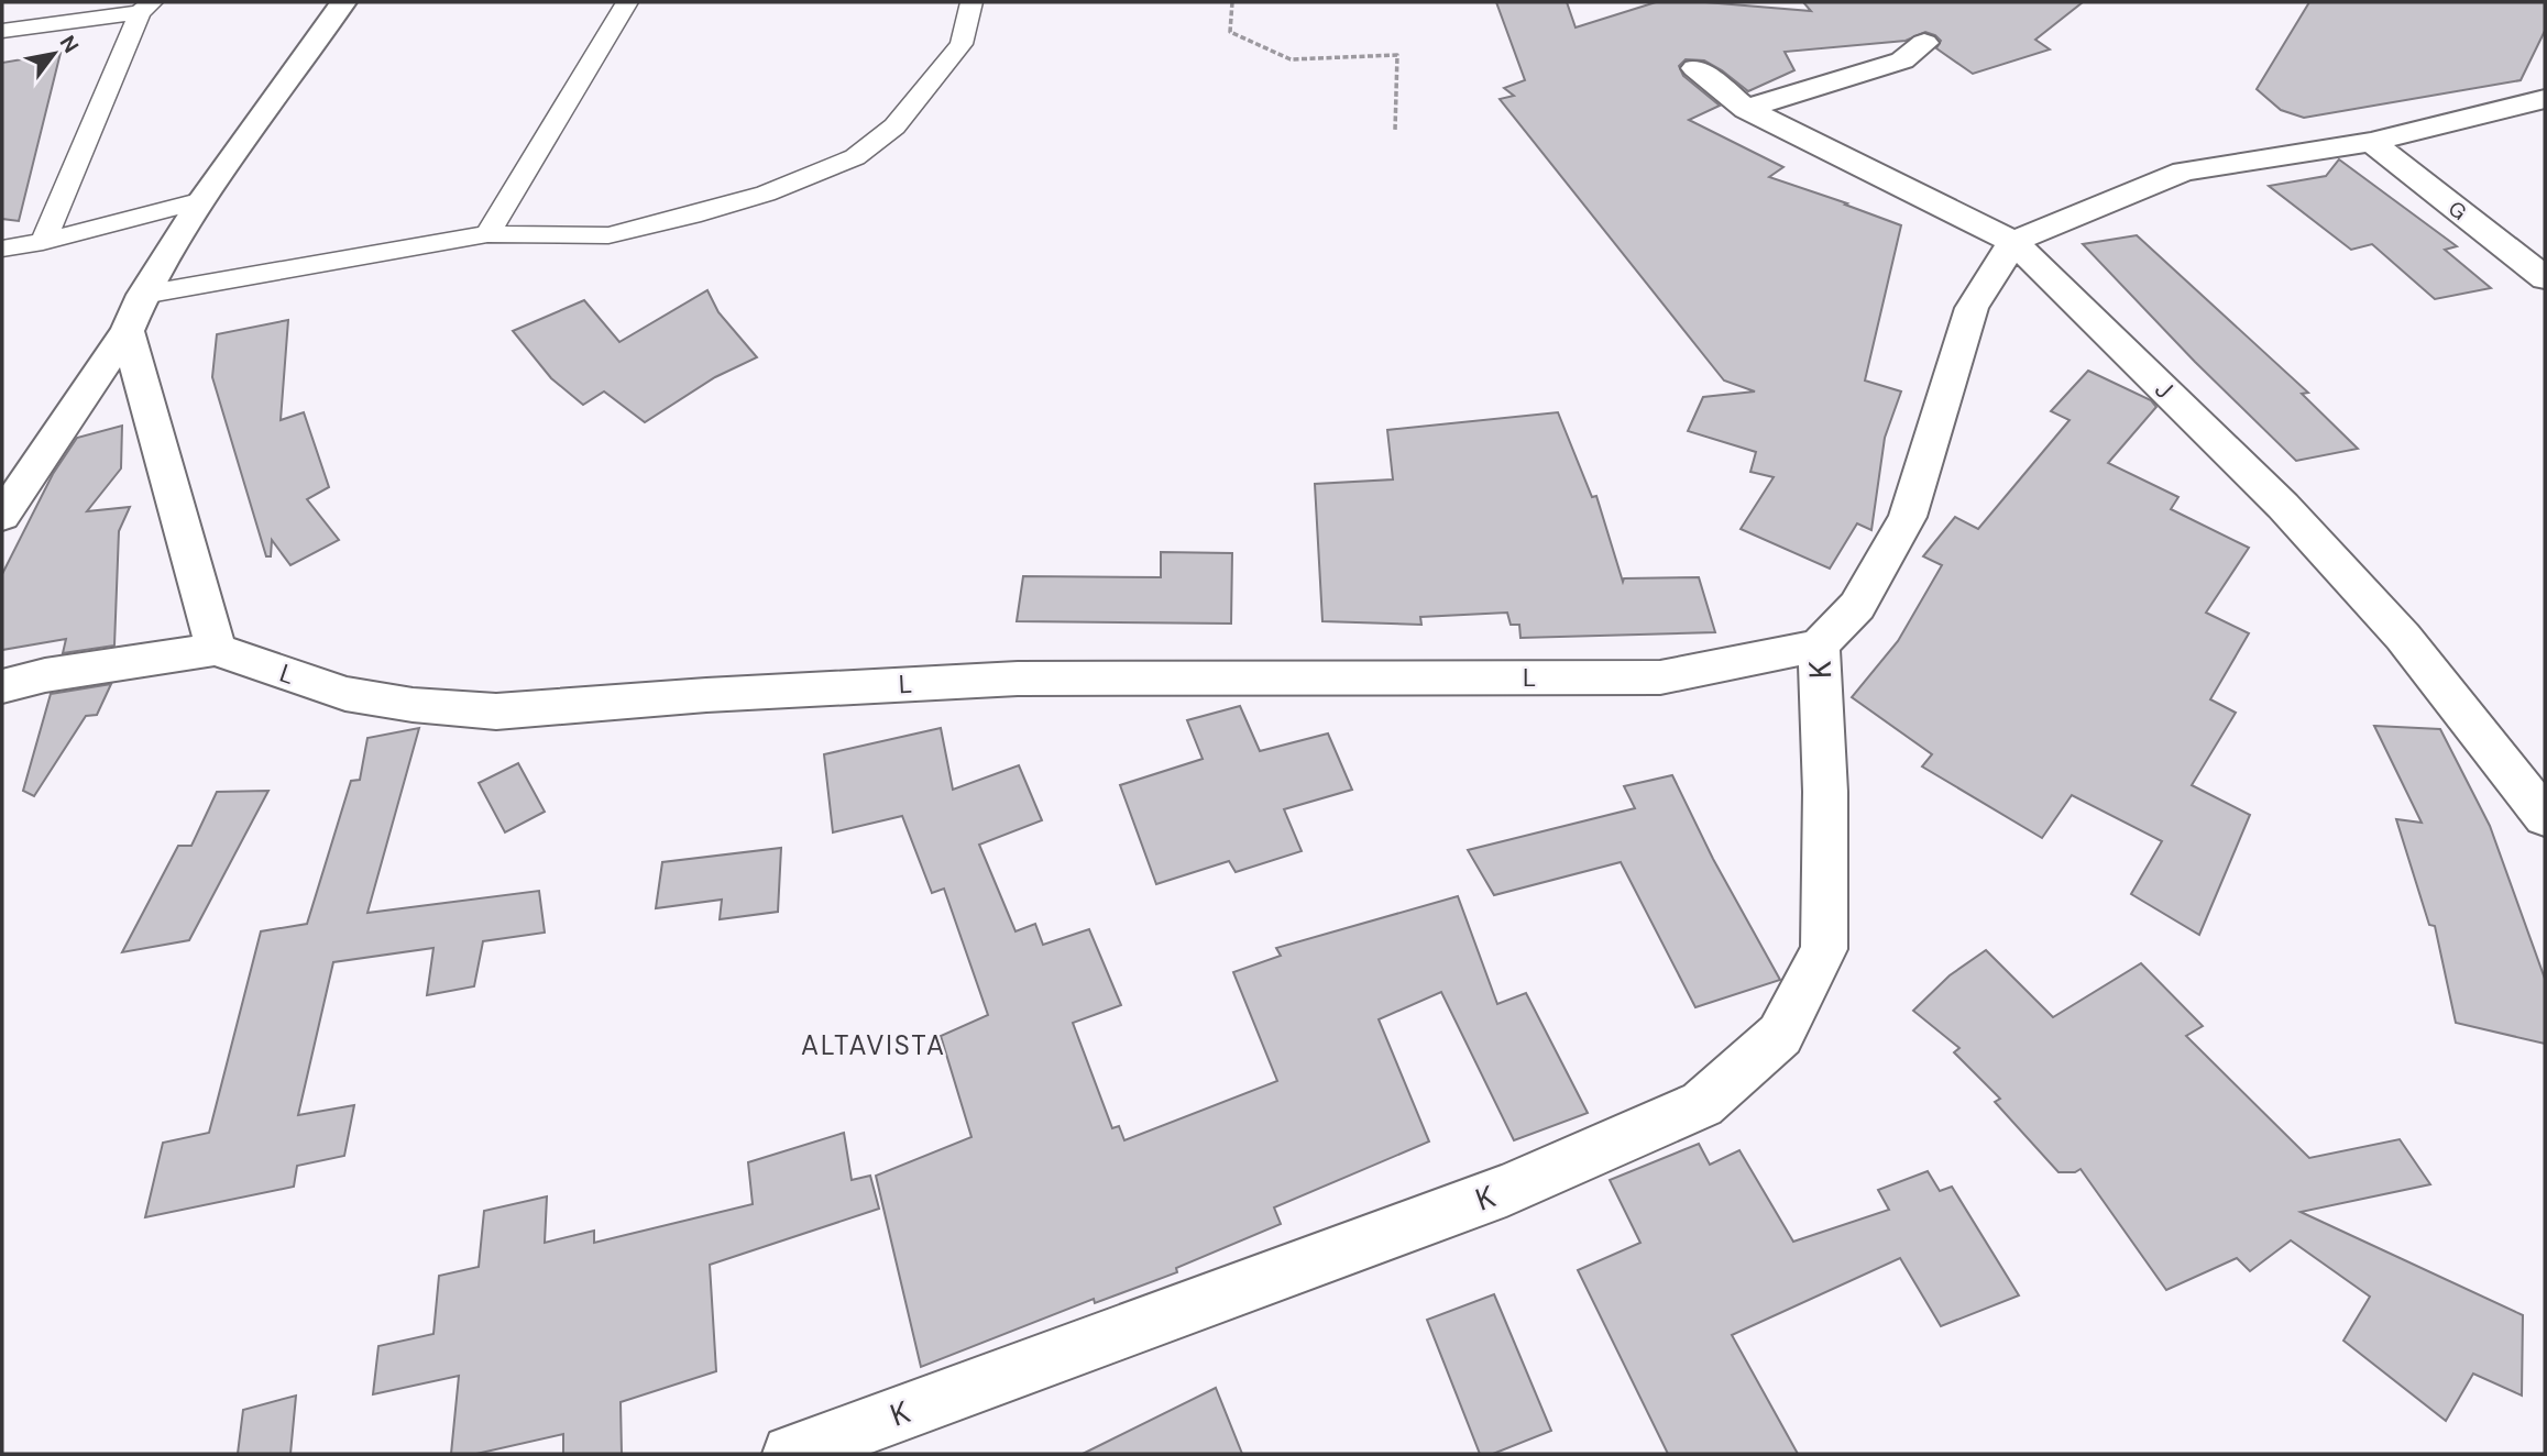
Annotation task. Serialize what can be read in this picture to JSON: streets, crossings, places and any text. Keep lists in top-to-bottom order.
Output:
{
  "streets": {
    "street": [
      "G",
      "J",
      "K",
      "L"
    ]
  },
  "crossings": [
    ["K", "L"]
  ],
  "districts": ["ALTAVISTA"],
  "north": "top right"
}
